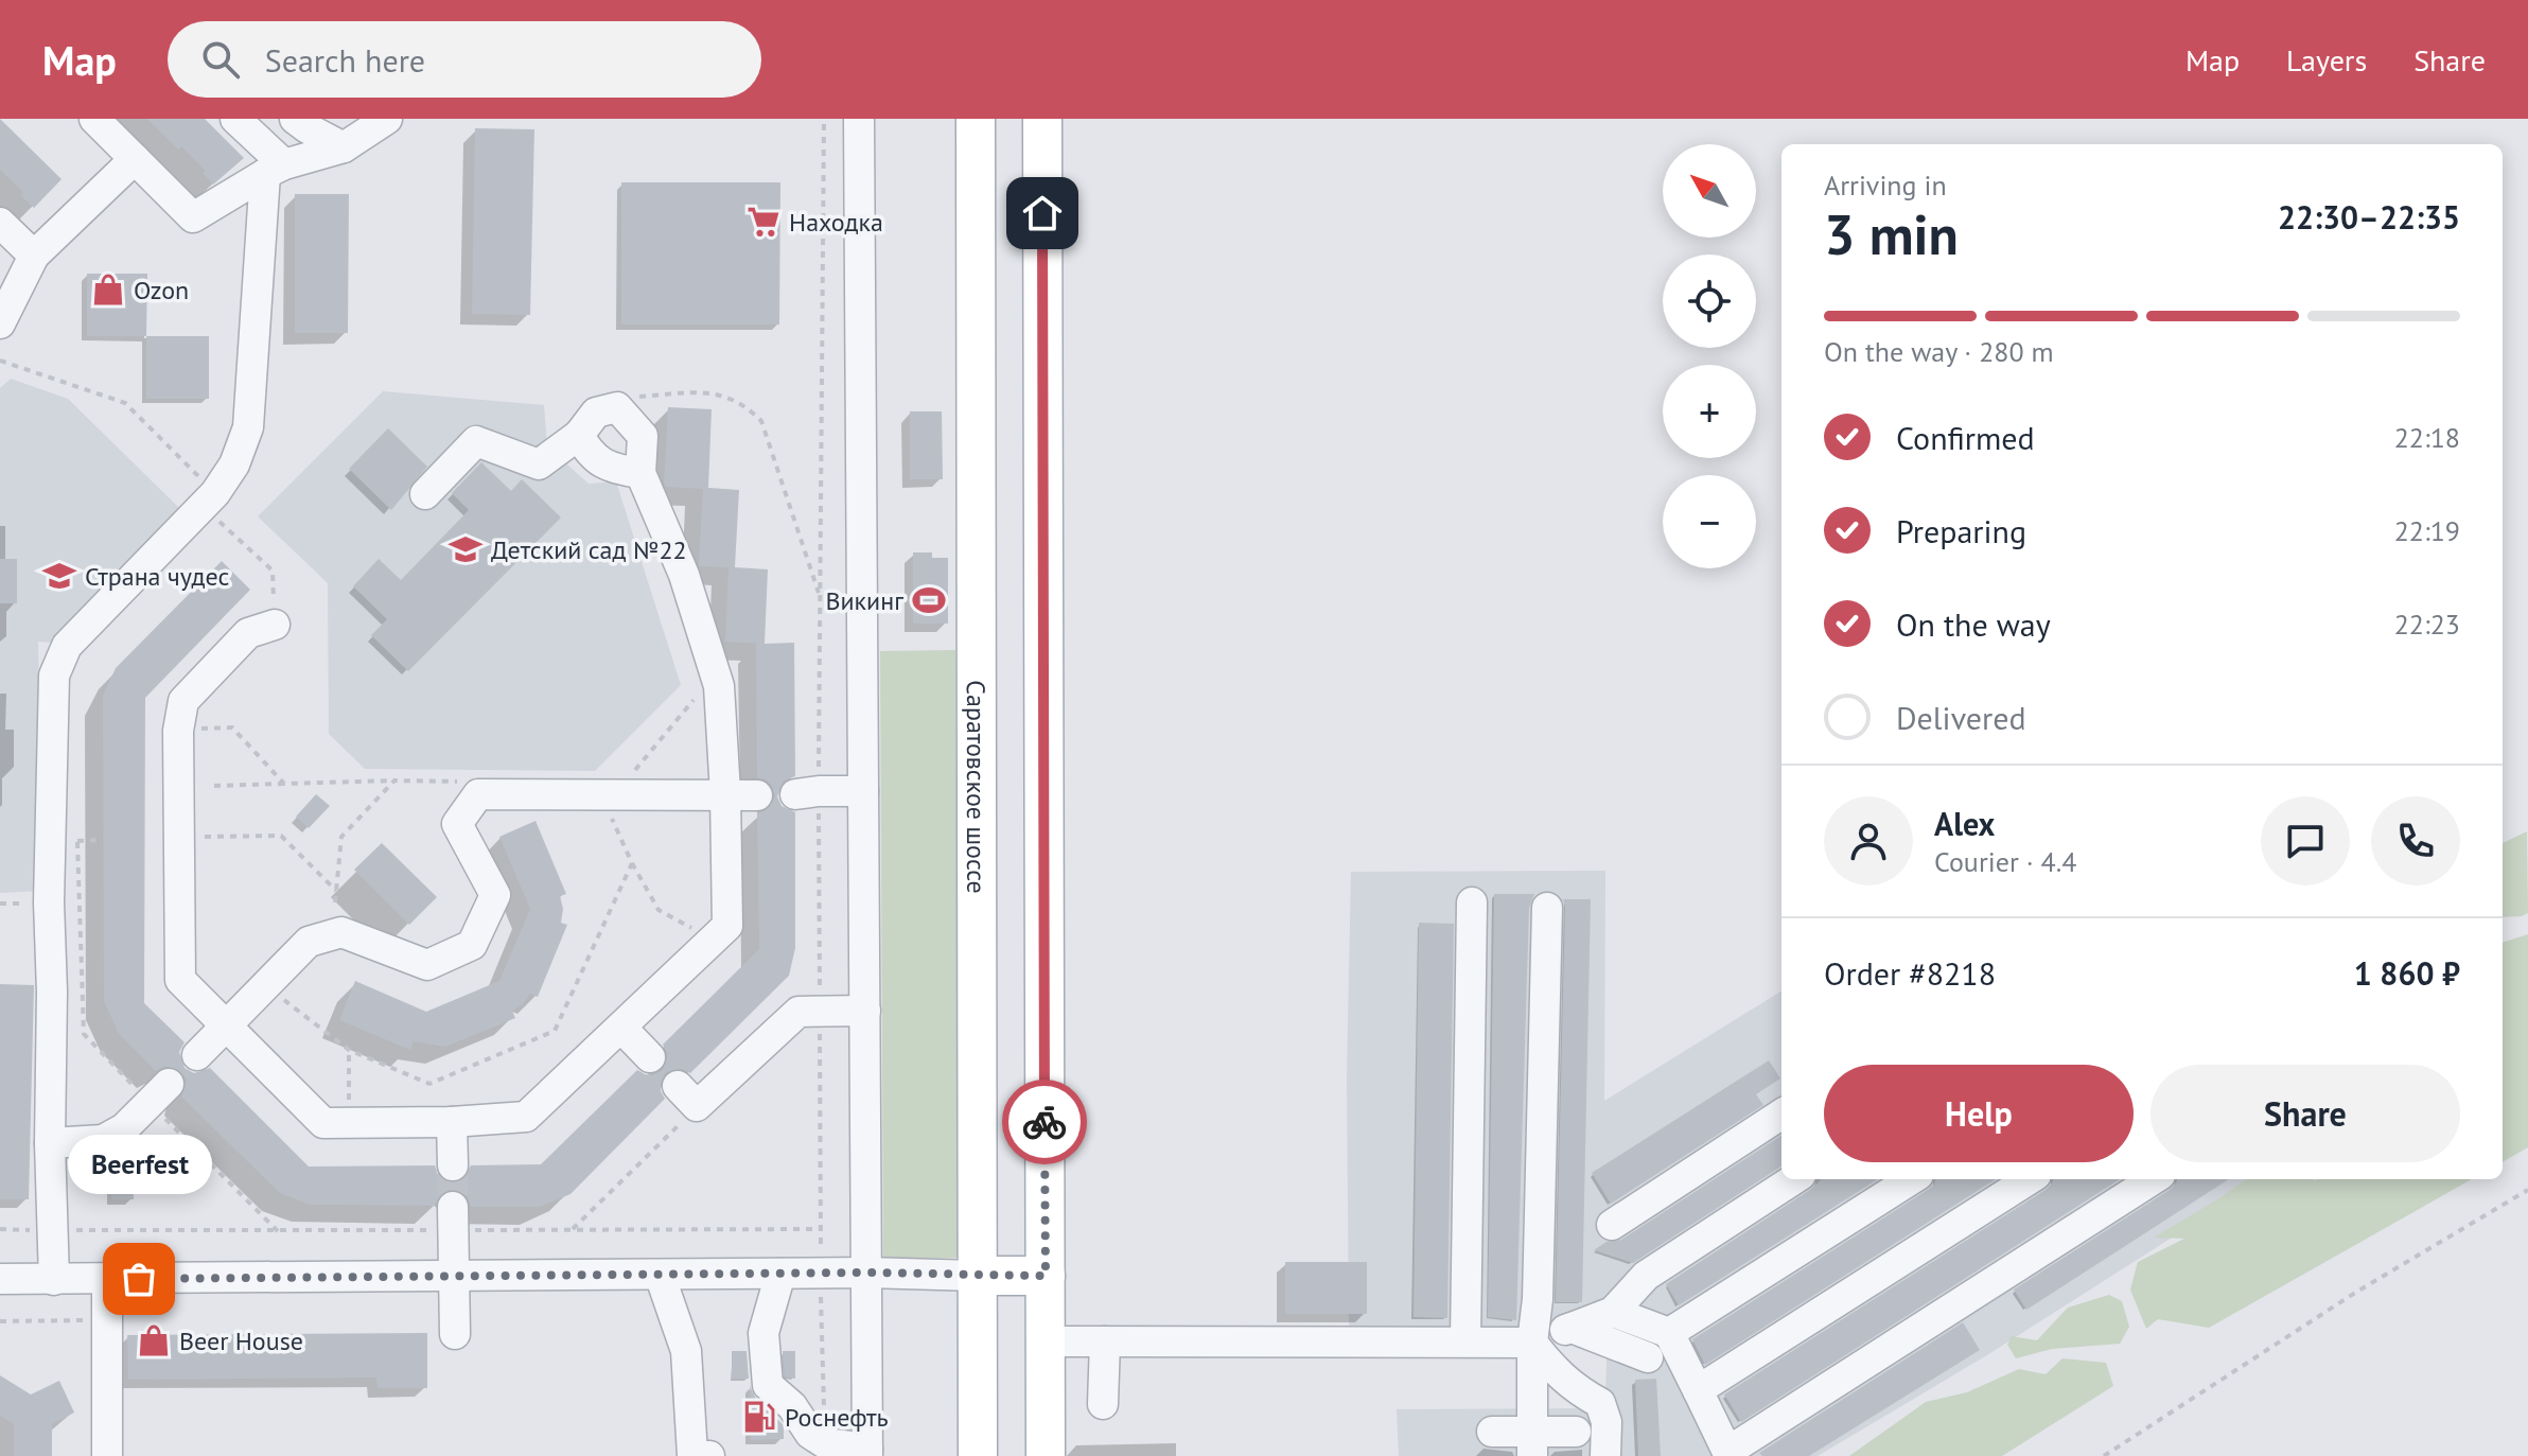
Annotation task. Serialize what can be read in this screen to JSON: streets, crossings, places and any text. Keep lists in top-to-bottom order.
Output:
{
  "streets": {
    "main road": ["Саратовское шоссе"]
  },
  "places": {
    "supermarket": ["Находка"],
    "shop": ["Ozon", "Beer House"],
    "school or university": ["Детский сад №22", "Страна чудес"],
    "sports": ["Викинг"],
    "other": ["Beerfest"],
    "fuel station": ["Роснефть"]
  },
  "north": "top left",
  "page": {
    "header": "Map",
    "search": "Search here",
    "nav": ["Map", "Layers", "Share"],
    "map_buttons": ["+", "−"],
    "heading": ["3 min", "Arriving in", "22:30–22:35"],
    "panel": [
      "Alex",
      "Courier · 4.4",
      "Order #8218",
      "1 860 ₽"
    ],
    "bar": "On the way · 280 m",
    "list": [
      ["Confirmed", "22:18"],
      ["Preparing", "22:19"],
      ["On the way", "22:23"],
      "Delivered"
    ],
    "buttons": ["Help", "Share"],
    "bubble": "Beerfest"
  }
}
